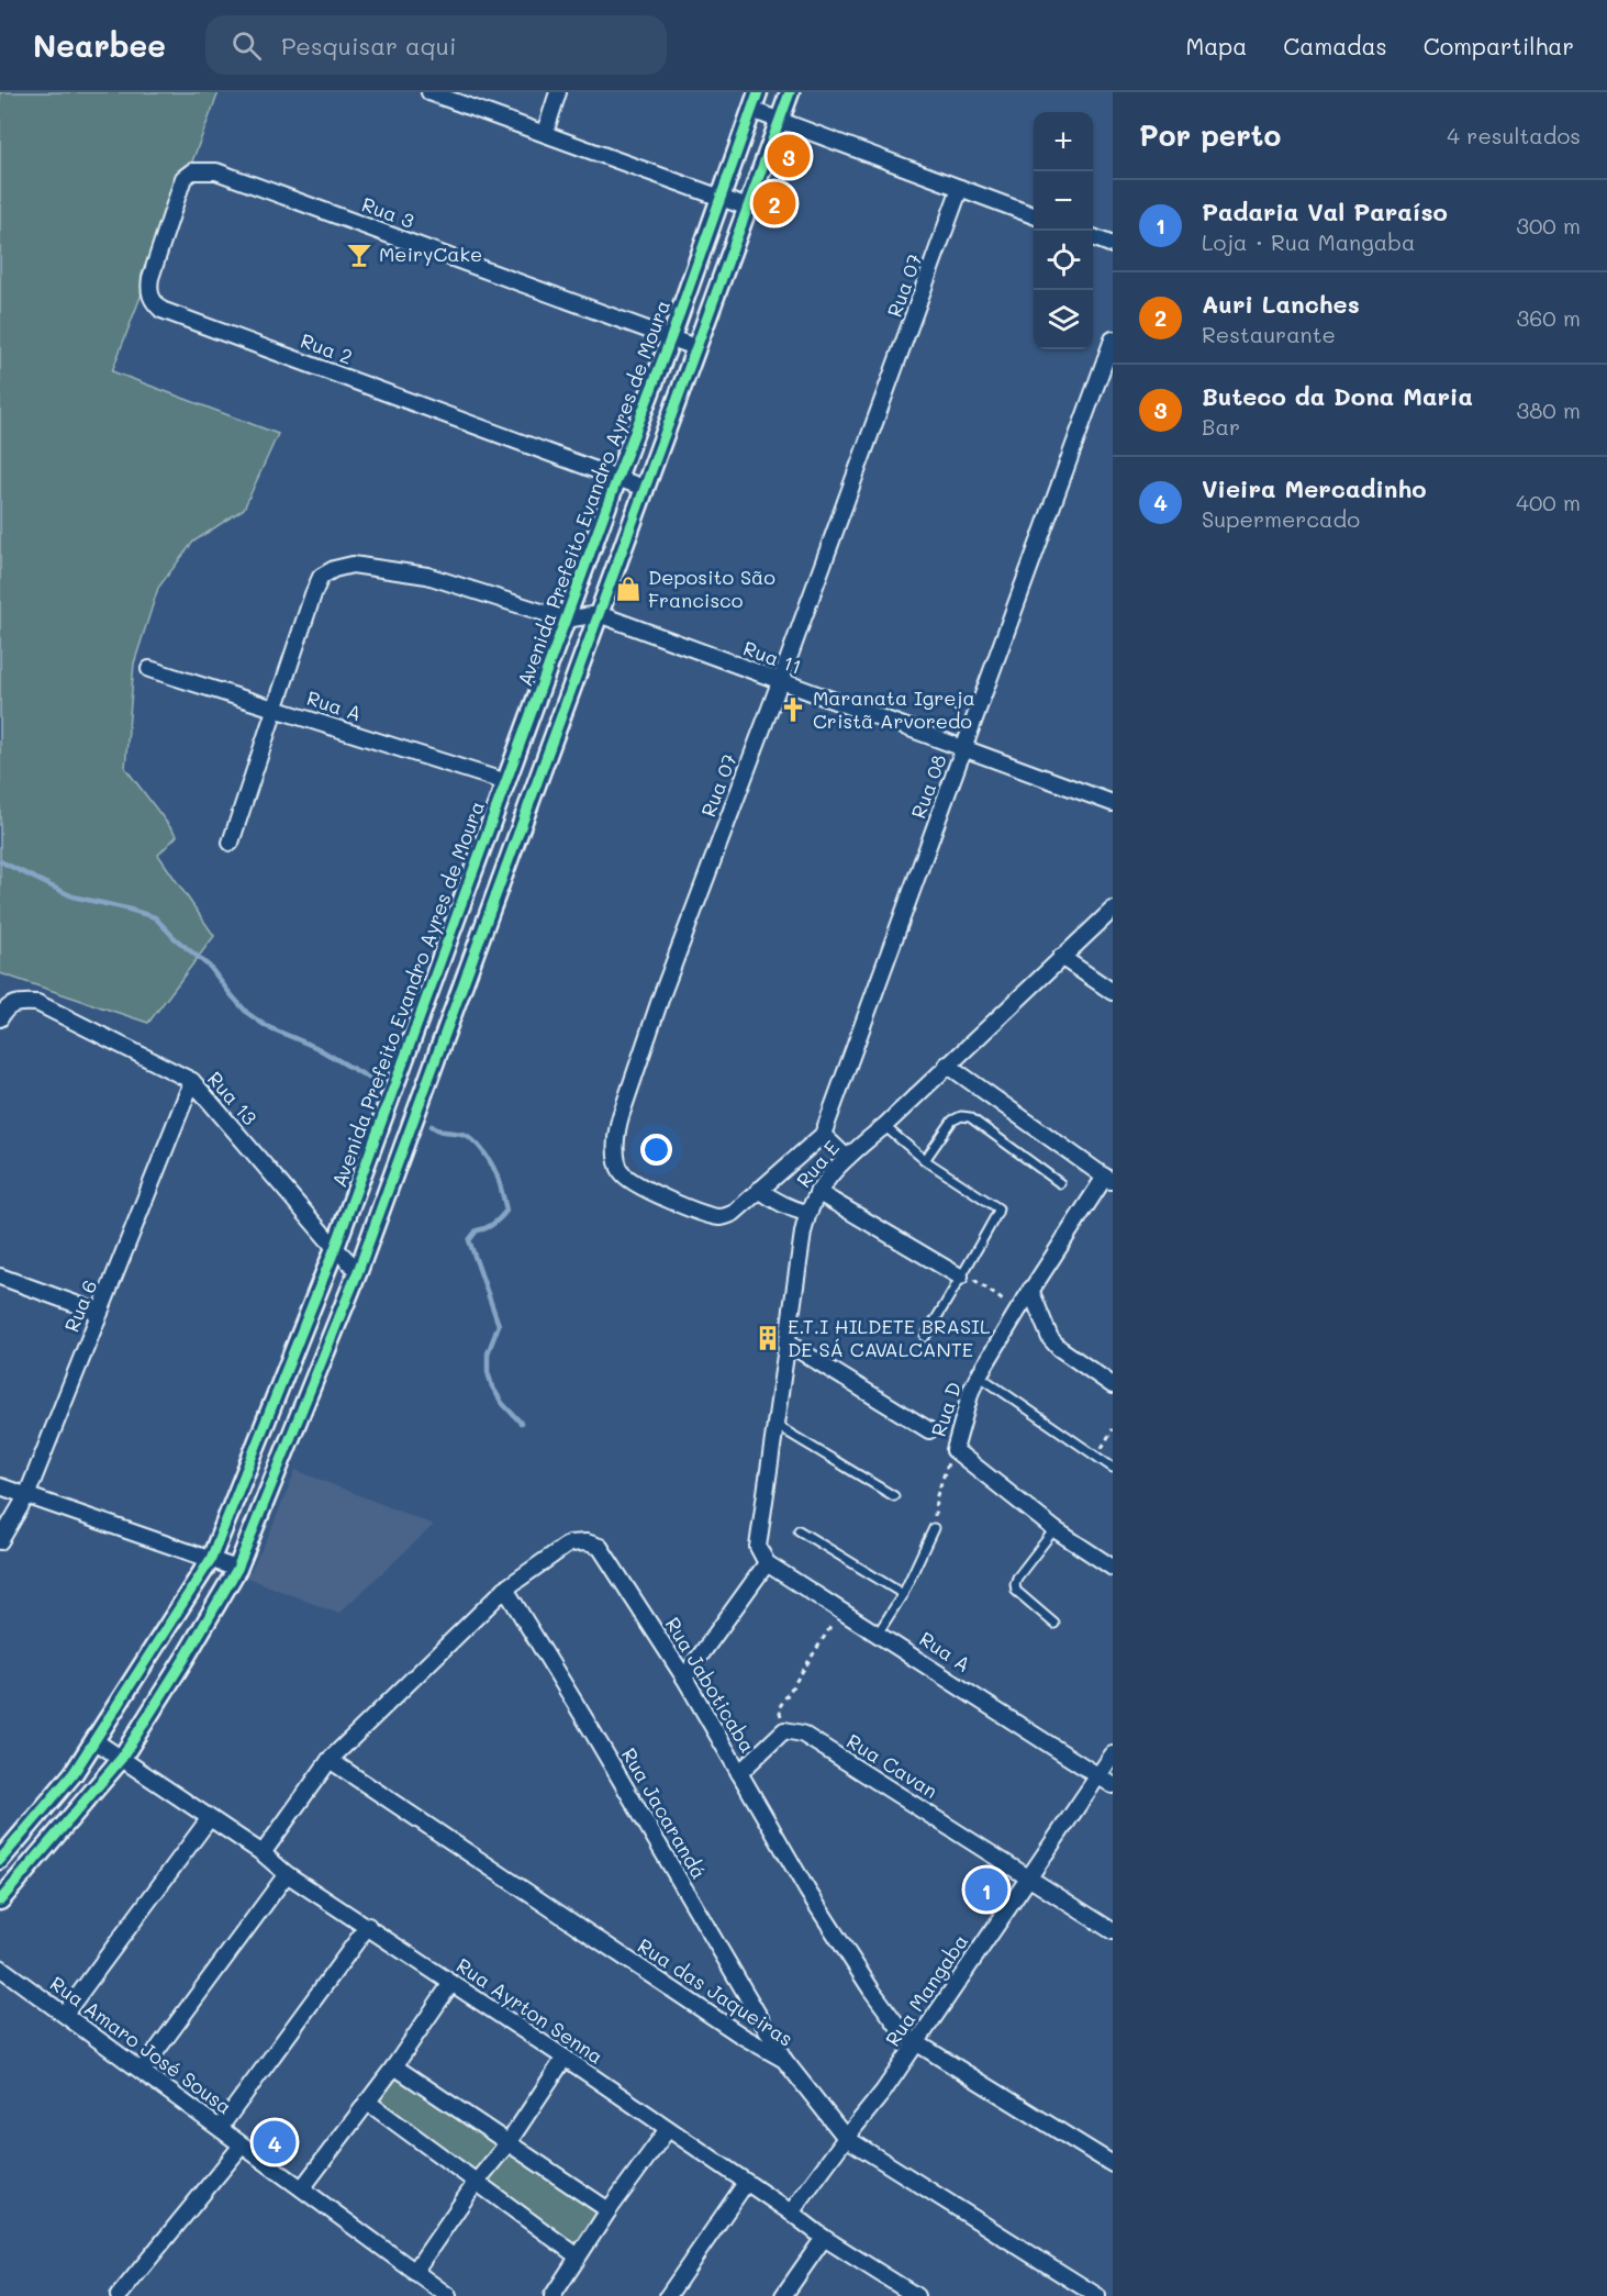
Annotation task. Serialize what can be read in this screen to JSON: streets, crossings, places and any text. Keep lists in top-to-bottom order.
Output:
{
  "streets": {
    "street": [
      "Rua 3",
      "Rua 07",
      "Rua 2",
      "Avenida Prefeito Evandro Ayres de Moura",
      "Rua 11",
      "Rua A",
      "Rua 08",
      "Rua 13",
      "Rua E",
      "Rua 6",
      "Rua D",
      "Rua Jaboticaba",
      "Rua Cavan",
      "Rua Jacarandá",
      "Rua Mangaba",
      "Rua das Jaqueiras",
      "Rua Ayrton Senna",
      "Rua Amaro José Sousa"
    ]
  },
  "crossings": [
    ["Rua 3", "Rua 2"],
    ["Rua 3", "Avenida Prefeito Evandro Ayres de Moura"],
    ["Rua 07", "Rua 11"],
    ["Rua 07", "Rua 08"],
    ["Rua 2", "Avenida Prefeito Evandro Ayres de Moura"],
    ["Avenida Prefeito Evandro Ayres de Moura", "Rua 11"],
    ["Avenida Prefeito Evandro Ayres de Moura", "Rua A"],
    ["Avenida Prefeito Evandro Ayres de Moura", "Rua 13"],
    ["Avenida Prefeito Evandro Ayres de Moura", "Rua Ayrton Senna"],
    ["Rua 11", "Rua 08"],
    ["Rua A", "Rua E"],
    ["Rua A", "Rua Mangaba"],
    ["Rua 13", "Rua 6"],
    ["Rua Jaboticaba", "Rua Jacarandá"],
    ["Rua Jaboticaba", "Rua Mangaba"],
    ["Rua Jaboticaba", "Rua das Jaqueiras"],
    ["Rua Jaboticaba", "Rua Ayrton Senna"],
    ["Rua Cavan", "Rua Mangaba"],
    ["Rua Jacarandá", "Rua das Jaqueiras"],
    ["Rua Mangaba", "Rua das Jaqueiras"],
    ["Rua Mangaba", "Rua Ayrton Senna"]
  ],
  "places": {
    "bar": ["MeiryCake"],
    "shop": ["Deposito São Francisco"],
    "church": ["Maranata Igreja Cristã Arvoredo"],
    "building": ["E.T.I HILDETE BRASIL DE SÁ CAVALCANTE"]
  },
  "page": {
    "header": "Nearbee",
    "search": "Pesquisar aqui",
    "nav": ["Mapa", "Camadas", "Compartilhar"],
    "heading": ["Por perto", "4 resultados"],
    "map_buttons": ["+", "−"],
    "pins": [
      "3",
      "2",
      "1",
      "4"
    ],
    "list": [
      {
        "mark": "1",
        "name": "Padaria Val Paraíso",
        "note": "Loja · Rua Mangaba",
        "value": "300 m"
      },
      {
        "mark": "2",
        "name": "Auri Lanches",
        "note": "Restaurante",
        "value": "360 m"
      },
      {
        "mark": "3",
        "name": "Buteco da Dona Maria",
        "note": "Bar",
        "value": "380 m"
      },
      {
        "mark": "4",
        "name": "Vieira Mercadinho",
        "note": "Supermercado",
        "value": "400 m"
      }
    ]
  }
}
